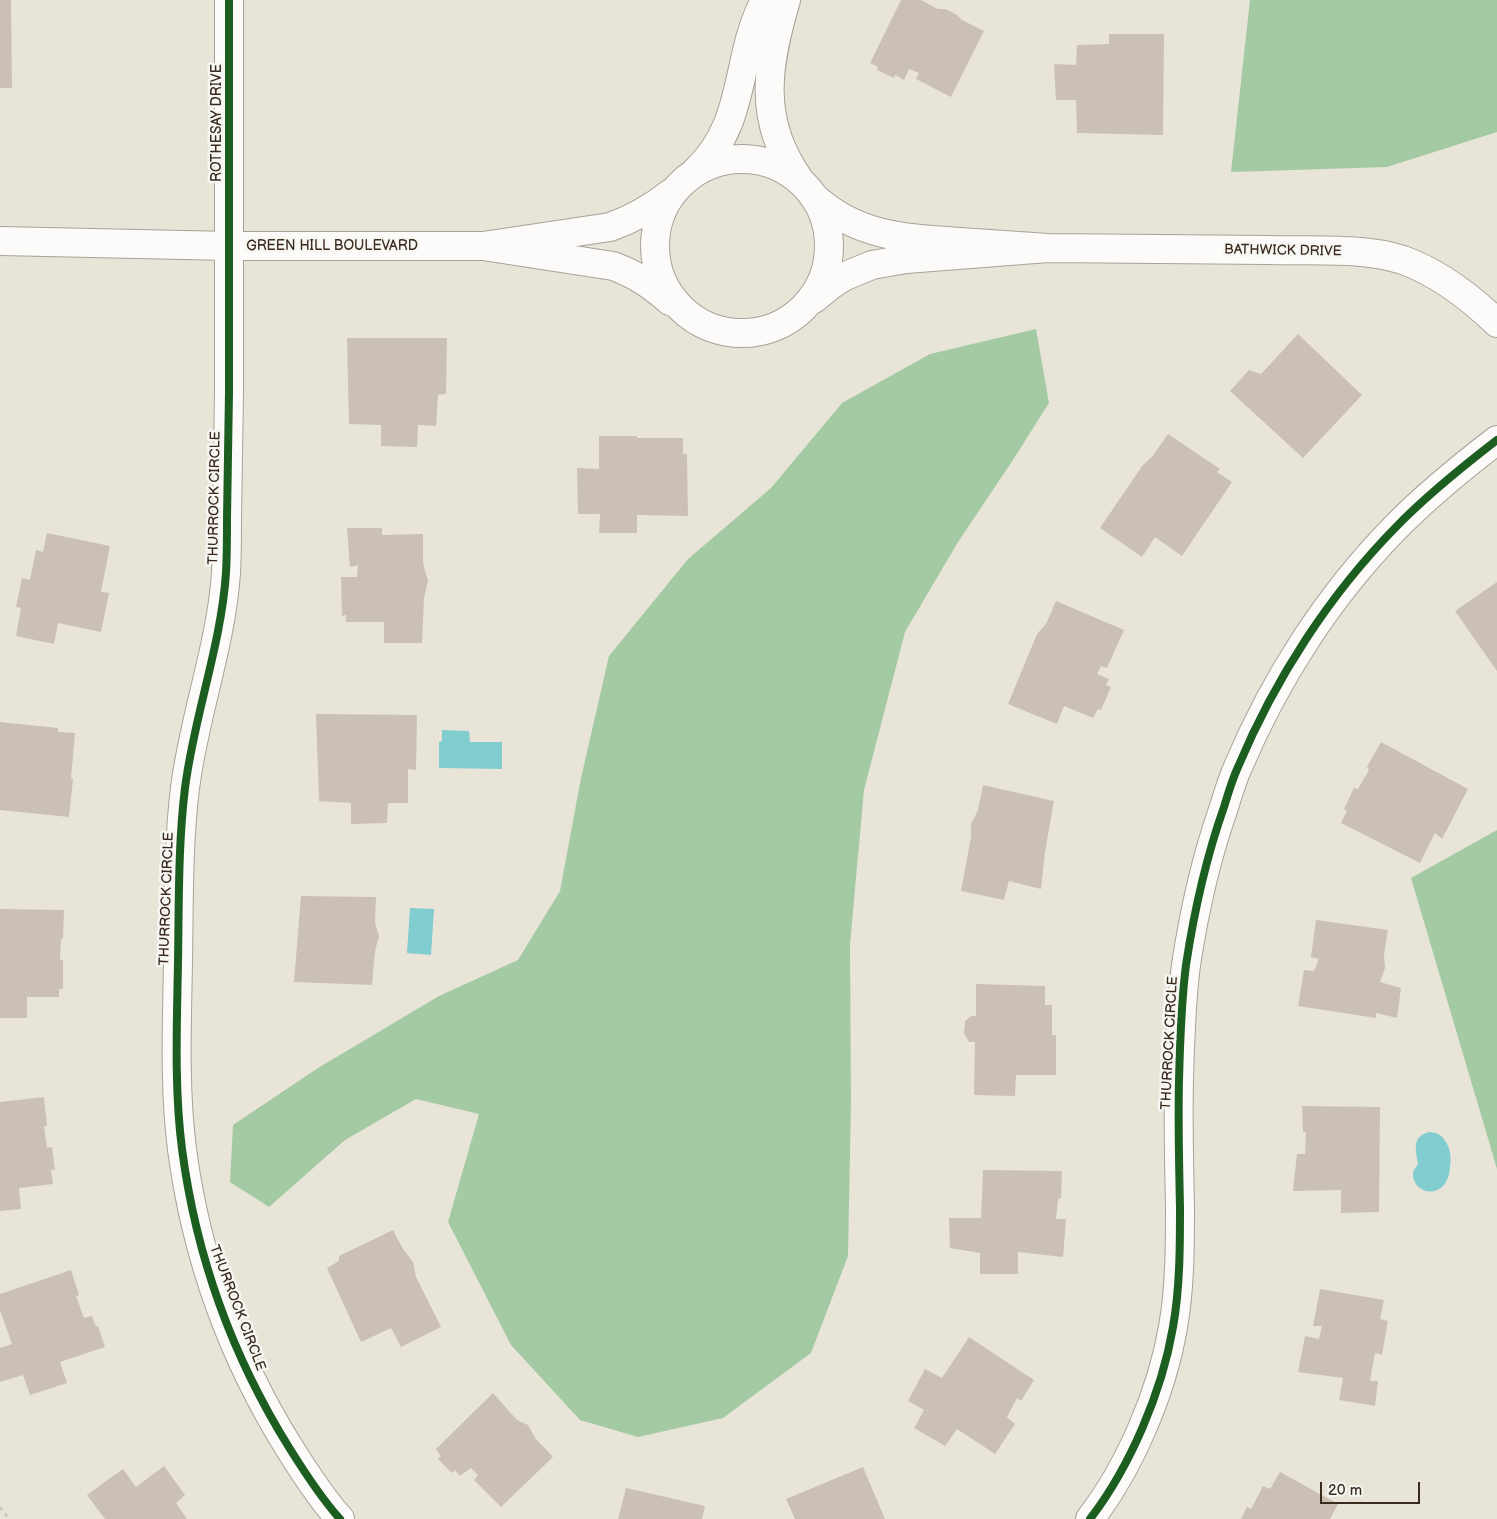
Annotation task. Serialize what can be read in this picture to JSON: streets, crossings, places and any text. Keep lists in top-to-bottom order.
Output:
{
  "streets": {
    "street": [
      "ROTHESAY DRIVE",
      "GREEN HILL BOULEVARD",
      "BATHWICK DRIVE",
      "THURROCK CIRCLE"
    ]
  },
  "crossings": [
    ["ROTHESAY DRIVE", "GREEN HILL BOULEVARD"],
    ["ROTHESAY DRIVE", "THURROCK CIRCLE"],
    ["GREEN HILL BOULEVARD", "BATHWICK DRIVE"],
    ["GREEN HILL BOULEVARD", "THURROCK CIRCLE"]
  ],
  "scale_bar": "20 m"
}
